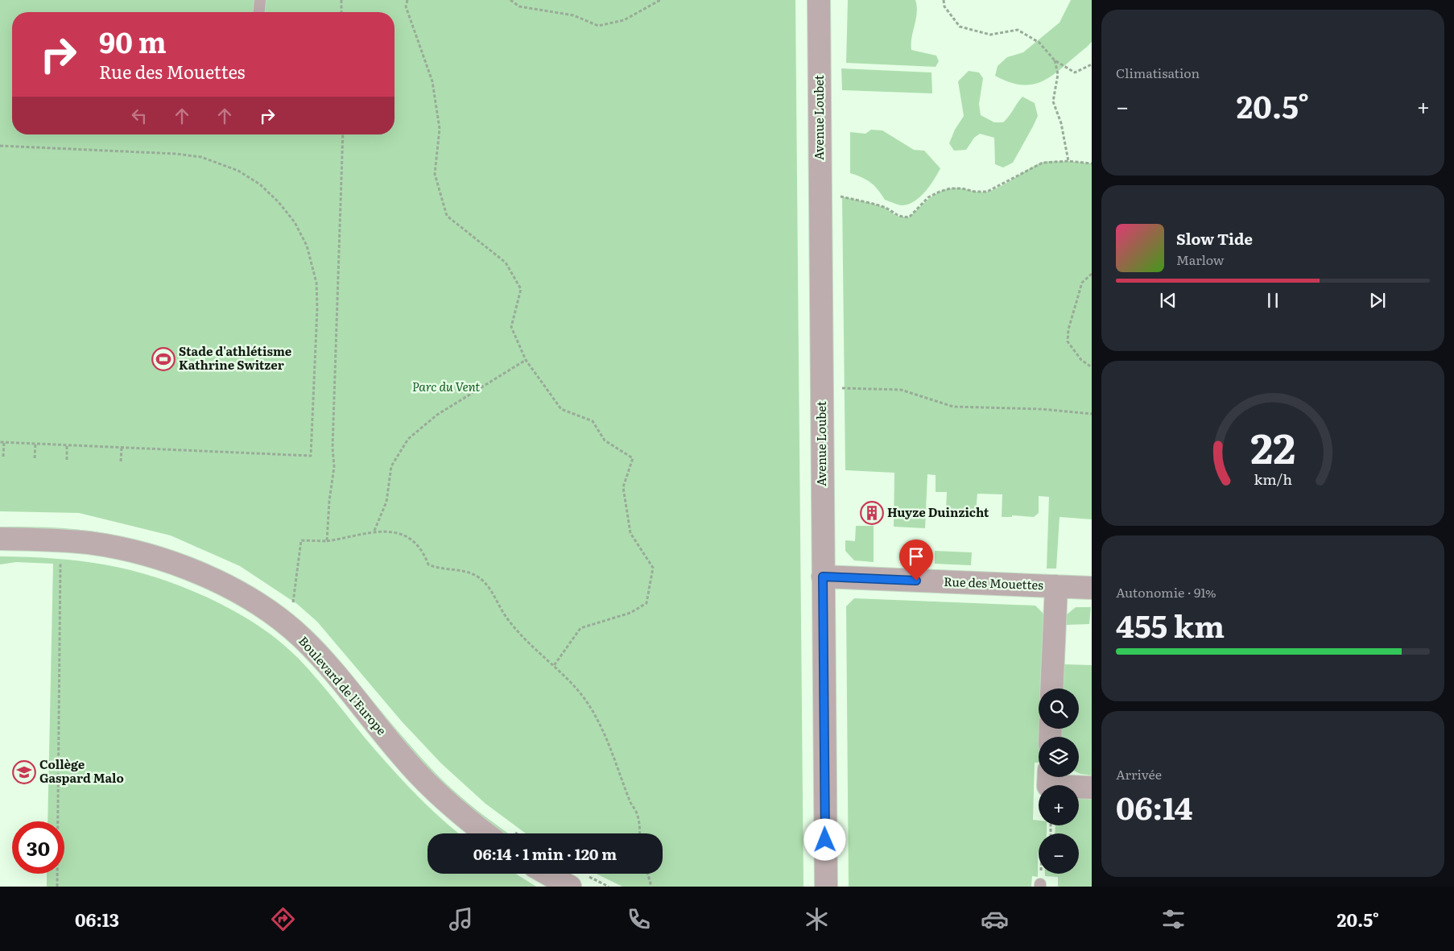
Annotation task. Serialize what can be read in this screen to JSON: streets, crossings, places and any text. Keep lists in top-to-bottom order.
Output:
{
  "streets": {
    "street": ["Avenue Loubet", "Rue des Mouettes", "Boulevard de l'Europe"]
  },
  "crossings": [
    ["Avenue Loubet", "Rue des Mouettes"]
  ],
  "parks": ["Parc du Vent"],
  "places": {
    "sports": ["Stade d'athlétisme Kathrine Switzer"],
    "building": ["Huyze Duinzicht"],
    "school or university": ["Collège Gaspard Malo"]
  },
  "page": {
    "tile": [
      "Climatisation",
      ["Autonomie · 91%", "455 km"],
      ["Arrivée", "06:14"]
    ],
    "turn": ["90 m", "Rue des Mouettes"],
    "heat": ["−", "20.5°", "+"],
    "song": ["Slow Tide", "Marlow"],
    "map_buttons": ["+", "−"],
    "limit": "30",
    "trip": "06:14 · 1 min · 120 m",
    "tabs": ["06:13", "20.5°"],
    "gauge": ["22", "km/h"]
  }
}
